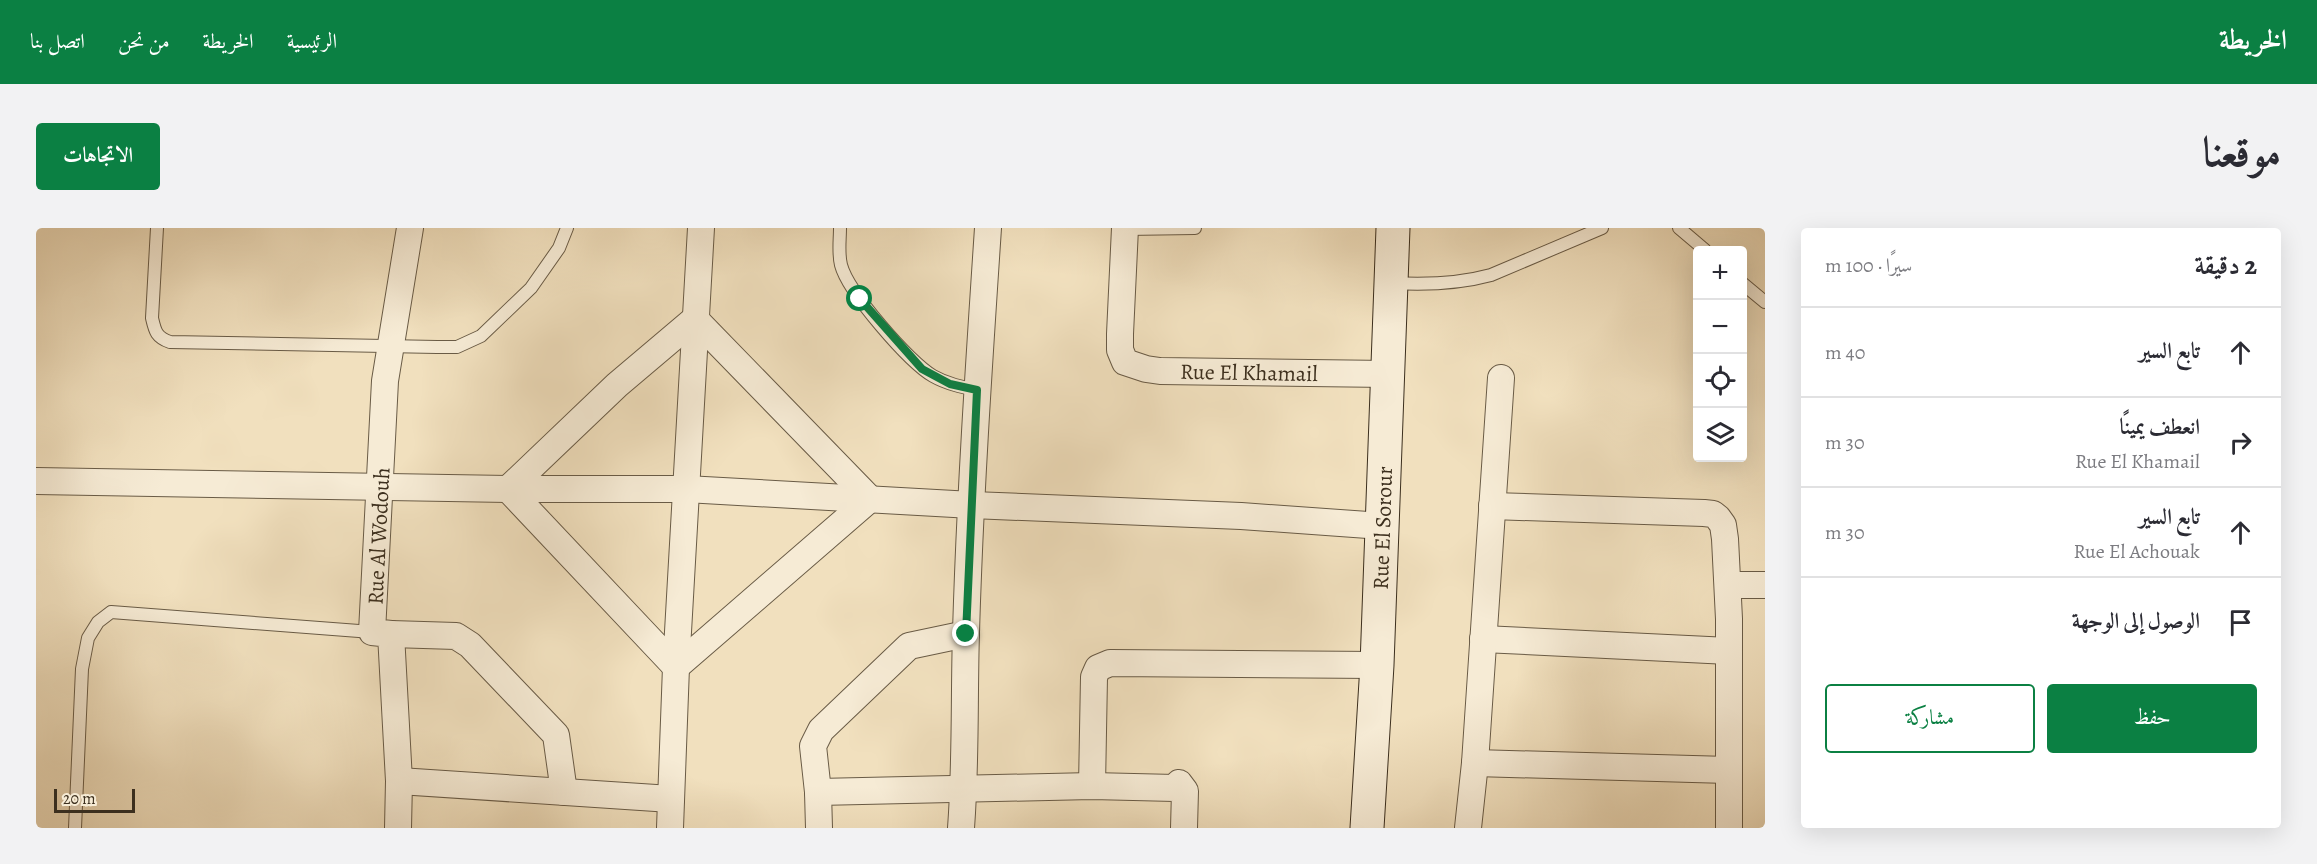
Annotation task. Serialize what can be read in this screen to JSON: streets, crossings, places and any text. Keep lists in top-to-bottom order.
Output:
{
  "streets": {
    "street": ["Rue El Khamail", "Rue El Sorour", "Rue Al Wodouh"]
  },
  "crossings": [
    ["Rue El Khamail", "Rue El Sorour"]
  ],
  "scale_bar": "20 m",
  "page": {
    "header": "الخريطة",
    "nav": [
      "الرئيسية",
      "الخريطة",
      "من نحن",
      "اتصل بنا"
    ],
    "title": "موقعنا",
    "buttons": [
      "الاتجاهات",
      ["حفظ", "مشاركة"]
    ],
    "heading": ["2 دقيقة", "سيرًا · 100 m"],
    "map_buttons": ["+", "−"],
    "list": [
      ["تابع السير", "40 m"],
      ["انعطف يمينًا", "Rue El Khamail", "30 m"],
      ["تابع السير", "Rue El Achouak", "30 m"],
      "الوصول إلى الوجهة"
    ],
    "scale": "20 m"
  }
}
